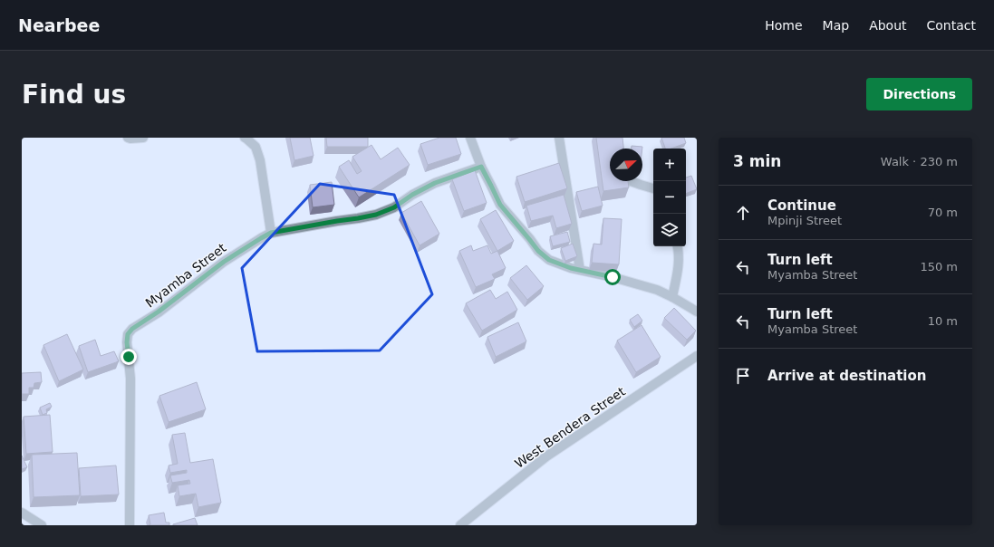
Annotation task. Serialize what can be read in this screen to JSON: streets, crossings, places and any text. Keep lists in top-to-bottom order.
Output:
{
  "streets": {
    "street": ["Myamba Street", "West Bendera Street"]
  },
  "north": "top right",
  "page": {
    "header": "Nearbee",
    "nav": [
      "Home",
      "Map",
      "About",
      "Contact"
    ],
    "buttons": "Directions",
    "title": "Find us",
    "heading": ["3 min", "Walk · 230 m"],
    "map_buttons": ["+", "−"],
    "list": [
      ["Continue", "Mpinji Street", "70 m"],
      ["Turn left", "Myamba Street", "150 m"],
      ["Turn left", "Myamba Street", "10 m"],
      "Arrive at destination"
    ]
  }
}
